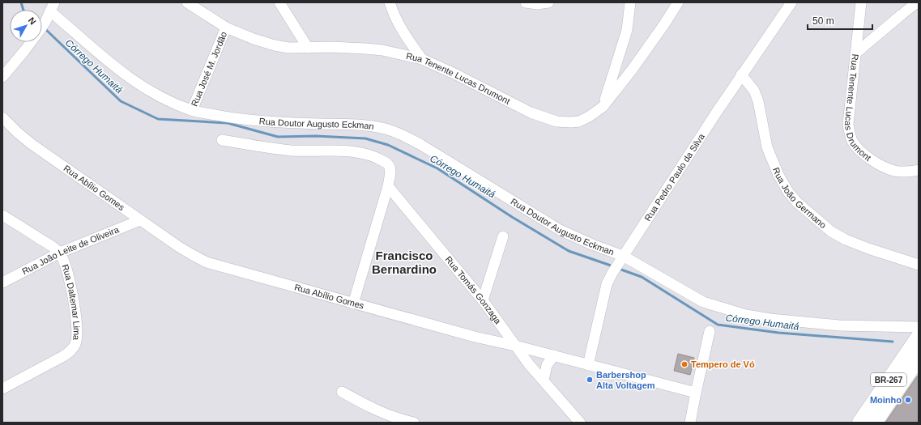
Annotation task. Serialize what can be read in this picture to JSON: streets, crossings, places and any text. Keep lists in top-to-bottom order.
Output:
{
  "streets": {
    "highway": ["BR-267"],
    "street": [
      "Rua José M. Jordão",
      "Rua Tenente Lucas Drumont",
      "Rua Doutor Augusto Eckman",
      "Rua Pedro Paulo da Silva",
      "Rua Abílio Gomes",
      "Rua João Germano",
      "Rua João Leite de Oliveira",
      "Rua Tomás Gonzaga",
      "Rua Daltemar Lima"
    ]
  },
  "crossings": [
    ["Rua José M. Jordão", "Rua Tenente Lucas Drumont"],
    ["Rua José M. Jordão", "Rua Doutor Augusto Eckman"],
    ["Rua Doutor Augusto Eckman", "Rua Pedro Paulo da Silva"],
    ["Rua Pedro Paulo da Silva", "Rua Abílio Gomes"],
    ["Rua Pedro Paulo da Silva", "Rua João Germano"],
    ["Rua Abílio Gomes", "Rua João Leite de Oliveira"],
    ["Rua Abílio Gomes", "Rua Tomás Gonzaga"],
    ["Rua João Leite de Oliveira", "Rua Daltemar Lima"]
  ],
  "districts": ["Francisco Bernardino"],
  "water": ["Córrego Humaitá"],
  "places": ["Tempero de Vó", "Barbershop Alta Voltagem", "Moinho"],
  "scale_bar": "50 m",
  "north": "top right"
}
